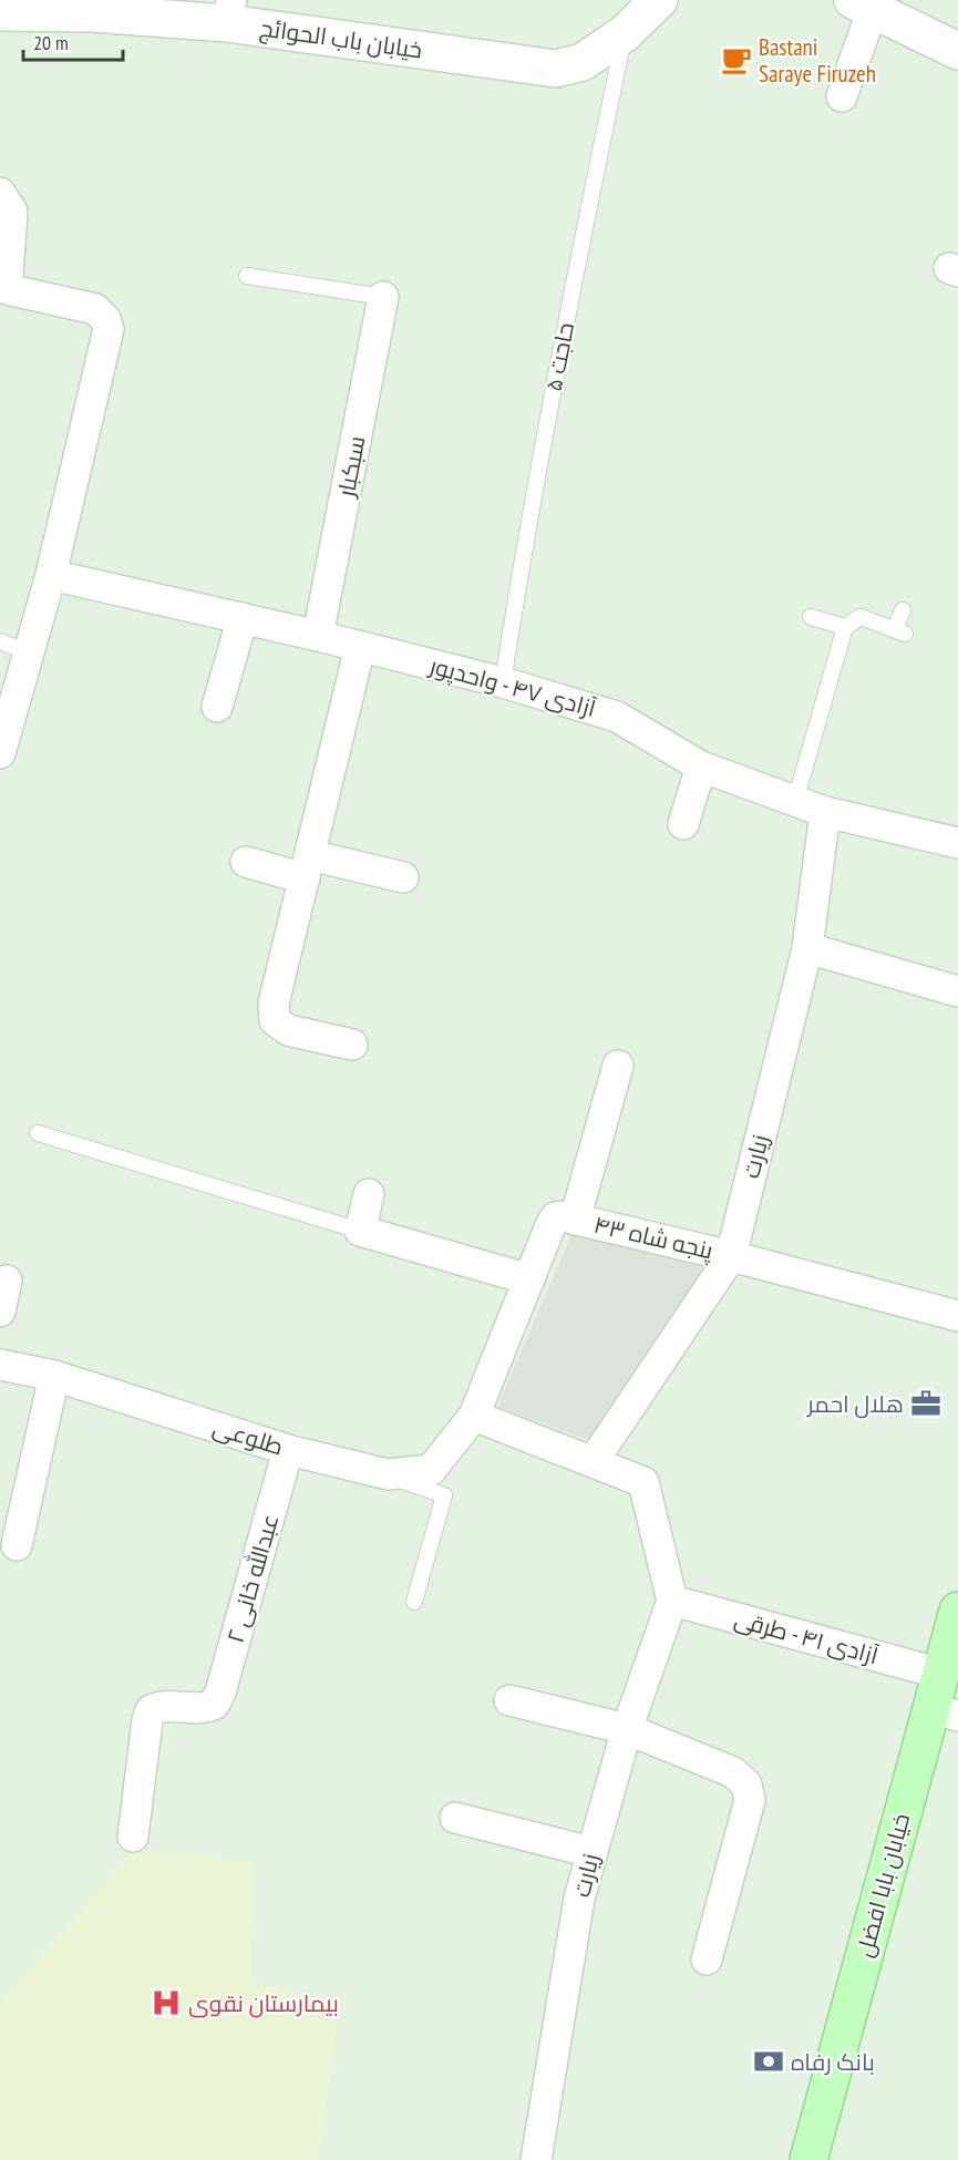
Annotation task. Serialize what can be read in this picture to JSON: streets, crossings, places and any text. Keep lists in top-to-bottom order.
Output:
{
  "streets": {
    "main road": ["خیابان بابا افضل"],
    "street": [
      "خیابان باب الحوائج",
      "سبکبار",
      "آزادی ۴۷ - واحدپور",
      "زیارت",
      "پنجه شاه ۴۳",
      "طلوعی",
      "عبدالله خانی ۲",
      "آزادی ۴۱ - طرقی"
    ],
    "lane": ["حاجت ۵"]
  },
  "crossings": [
    ["خیابان باب الحوائج", "حاجت ۵"],
    ["حاجت ۵", "آزادی ۴۷ - واحدپور"],
    ["سبکبار", "آزادی ۴۷ - واحدپور"],
    ["آزادی ۴۷ - واحدپور", "زیارت"],
    ["زیارت", "پنجه شاه ۴۳"],
    ["زیارت", "آزادی ۴۱ - طرقی"],
    ["پنجه شاه ۴۳", "طلوعی"],
    ["طلوعی", "عبدالله خانی ۲"],
    ["آزادی ۴۱ - طرقی", "خیابان بابا افضل"]
  ],
  "places": {
    "cafe": ["Bastani Saraye Firuzeh"],
    "office": ["هلال احمر"],
    "hospital": ["بیمارستان نقوی"],
    "bank": ["بانک رفاه"]
  },
  "scale_bar": "20 m"
}
